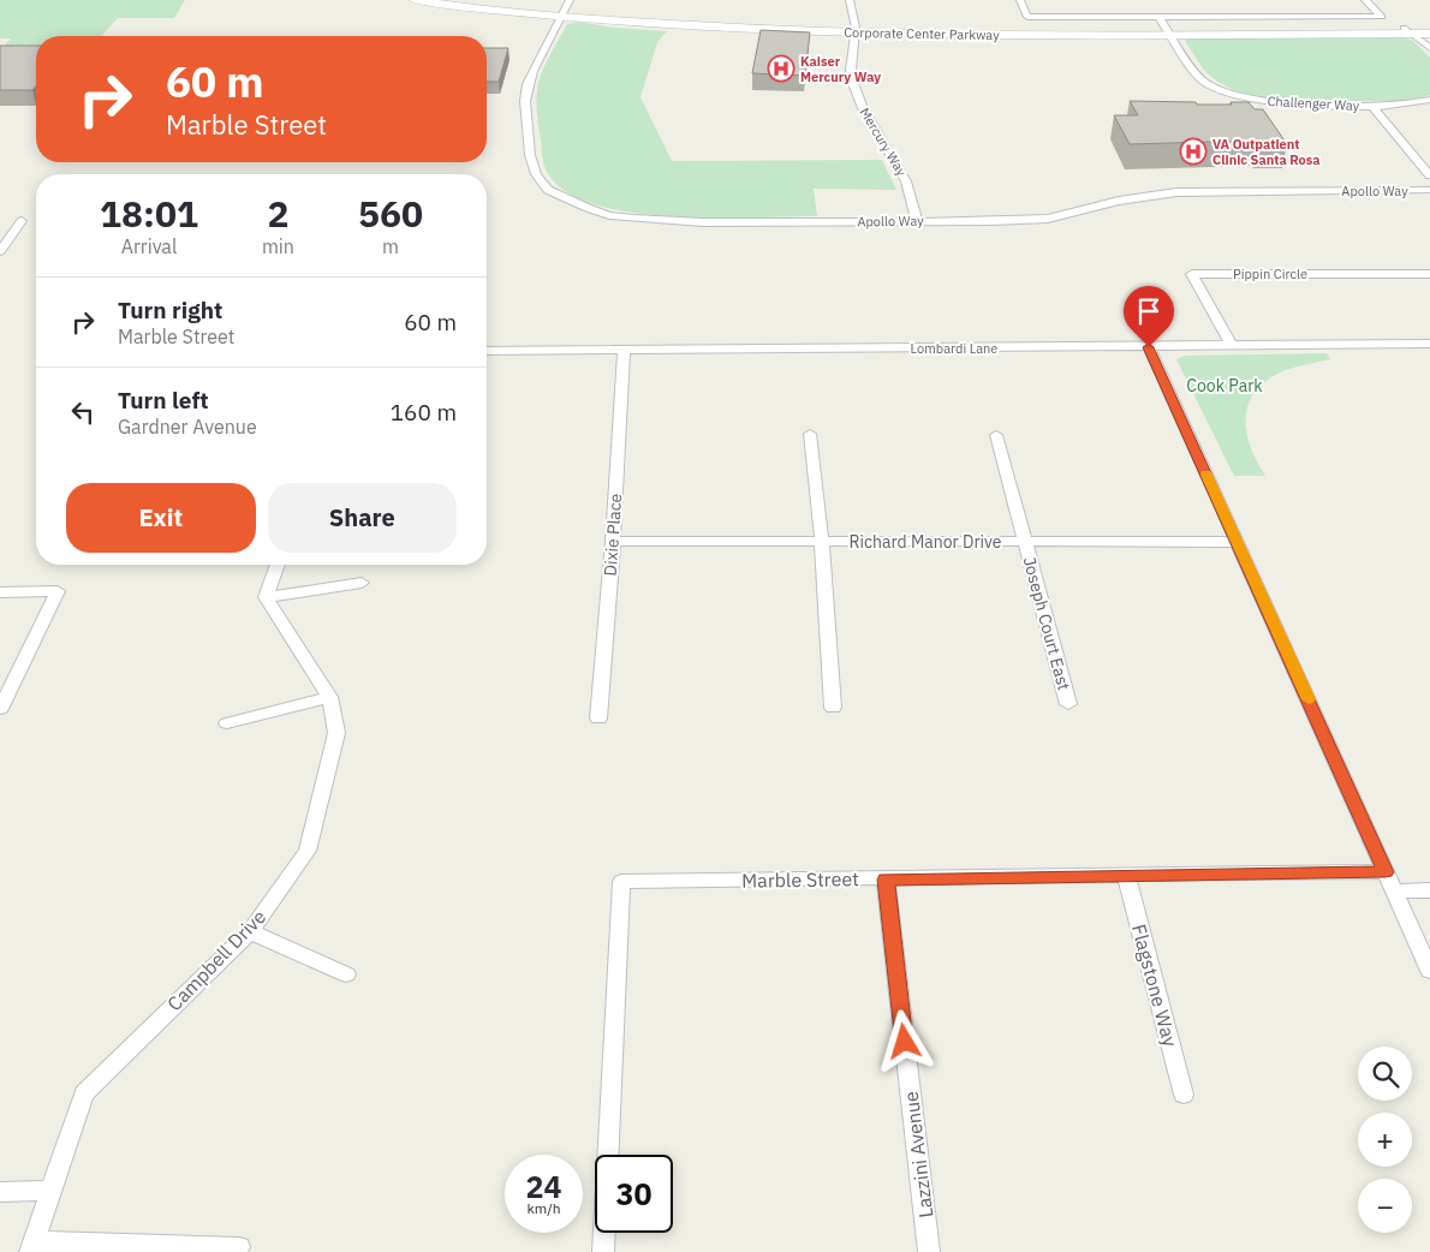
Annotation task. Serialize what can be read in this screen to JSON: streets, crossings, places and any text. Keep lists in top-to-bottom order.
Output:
{
  "streets": {
    "street": [
      "Corporate Center Parkway",
      "Challenger Way",
      "Mercury Way",
      "Apollo Way",
      "Pippin Circle",
      "Lombardi Lane",
      "Dixie Place",
      "Richard Manor Drive",
      "Joseph Court East",
      "Marble Street",
      "Campbell Drive",
      "Flagstone Way",
      "Lazzini Avenue"
    ]
  },
  "crossings": [
    ["Corporate Center Parkway", "Challenger Way"],
    ["Corporate Center Parkway", "Mercury Way"],
    ["Corporate Center Parkway", "Apollo Way"],
    ["Mercury Way", "Apollo Way"],
    ["Pippin Circle", "Lombardi Lane"],
    ["Lombardi Lane", "Dixie Place"],
    ["Dixie Place", "Richard Manor Drive"],
    ["Richard Manor Drive", "Joseph Court East"],
    ["Marble Street", "Flagstone Way"],
    ["Marble Street", "Lazzini Avenue"]
  ],
  "parks": ["Cook Park"],
  "places": {
    "hospital": ["Kaiser Mercury Way", "VA Outpatient Clinic Santa Rosa"]
  },
  "page": {
    "turn": ["60 m", "Marble Street"],
    "eta": [
      "18:01",
      "Arrival",
      "2",
      "min",
      "560",
      "m"
    ],
    "list": [
      {
        "name": "Turn right",
        "note": "Marble Street",
        "value": "60 m"
      },
      {
        "name": "Turn left",
        "note": "Gardner Avenue",
        "value": "160 m"
      }
    ],
    "buttons": ["Exit", "Share"],
    "map_buttons": ["+", "−"],
    "speed": "24 km/h",
    "limit": "30"
  }
}
